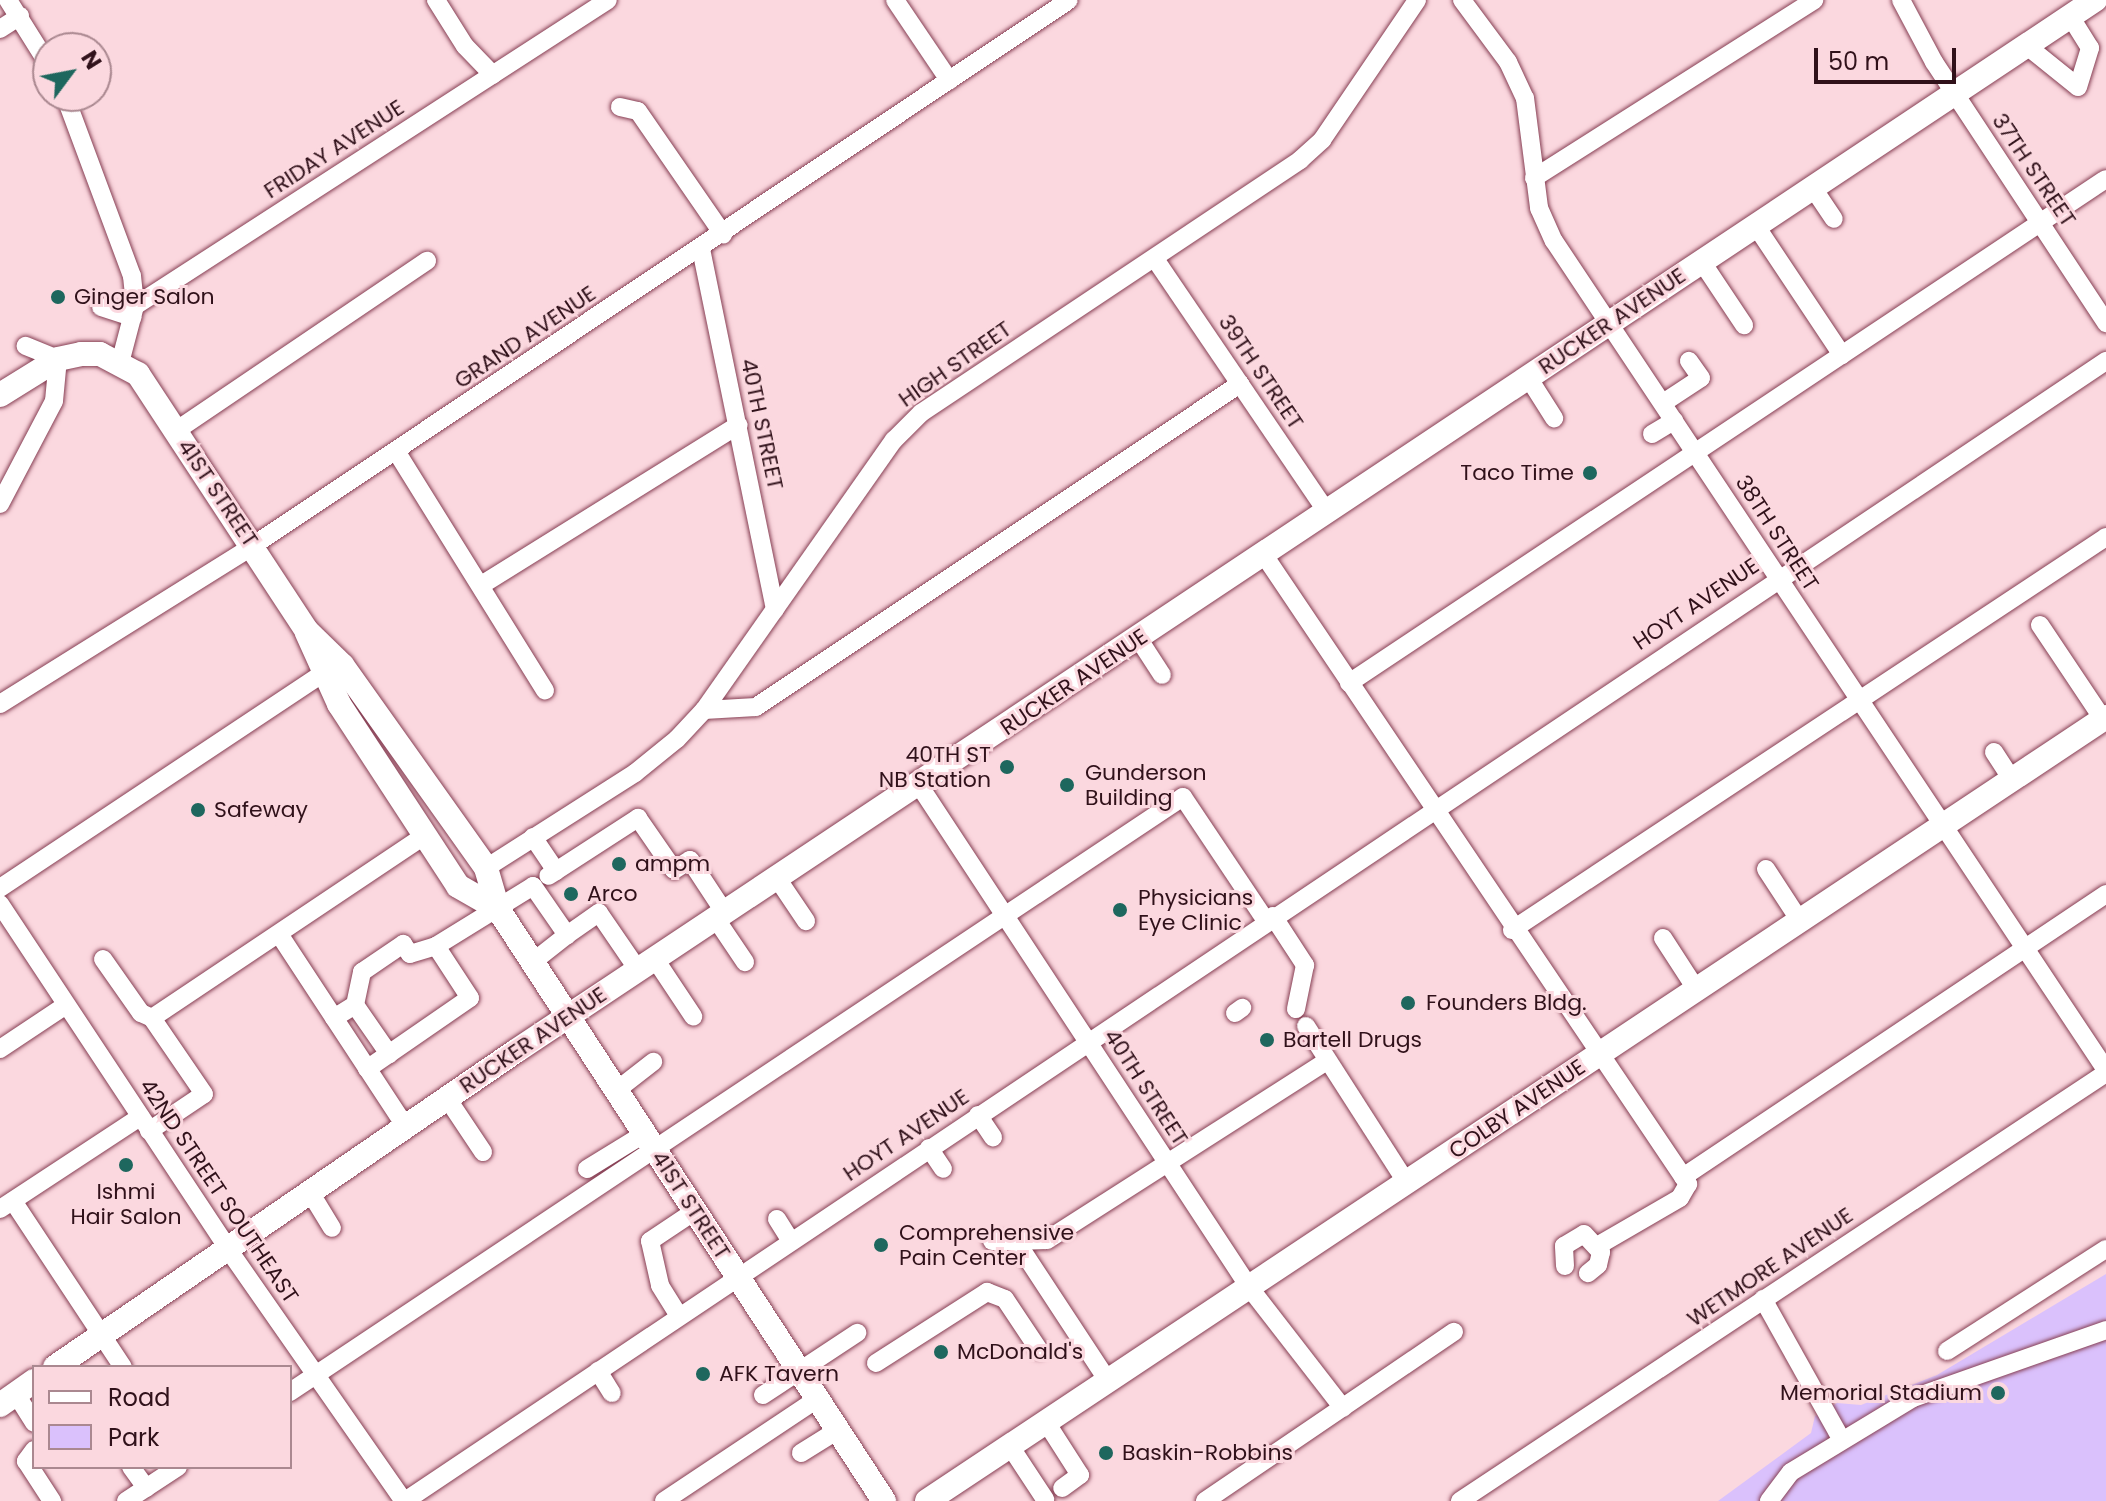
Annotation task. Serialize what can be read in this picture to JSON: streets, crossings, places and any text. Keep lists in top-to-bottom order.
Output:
{
  "streets": {
    "main road": ["RUCKER AVENUE", "41ST STREET", "COLBY AVENUE"],
    "street": [
      "FRIDAY AVENUE",
      "37TH STREET",
      "GRAND AVENUE",
      "HIGH STREET",
      "39TH STREET",
      "40TH STREET",
      "38TH STREET",
      "HOYT AVENUE",
      "42ND STREET SOUTHEAST",
      "WETMORE AVENUE"
    ]
  },
  "crossings": [
    ["37TH STREET", "RUCKER AVENUE"],
    ["RUCKER AVENUE", "39TH STREET"],
    ["RUCKER AVENUE", "40TH STREET"],
    ["RUCKER AVENUE", "41ST STREET"],
    ["RUCKER AVENUE", "38TH STREET"],
    ["RUCKER AVENUE", "42ND STREET SOUTHEAST"],
    ["GRAND AVENUE", "40TH STREET"],
    ["GRAND AVENUE", "41ST STREET"],
    ["HIGH STREET", "39TH STREET"],
    ["HIGH STREET", "40TH STREET"],
    ["HIGH STREET", "41ST STREET"],
    ["40TH STREET", "HOYT AVENUE"],
    ["40TH STREET", "COLBY AVENUE"],
    ["41ST STREET", "HOYT AVENUE"],
    ["38TH STREET", "HOYT AVENUE"],
    ["38TH STREET", "COLBY AVENUE"],
    ["38TH STREET", "WETMORE AVENUE"],
    ["HOYT AVENUE", "42ND STREET SOUTHEAST"]
  ],
  "places": [
    "Ginger Salon",
    "Taco Time",
    "40TH ST NB Station",
    "Gunderson Building",
    "Safeway",
    "ampm",
    "Arco",
    "Physicians Eye Clinic",
    "Founders Bldg.",
    "Bartell Drugs",
    "Ishmi Hair Salon",
    "Comprehensive Pain Center",
    "McDonald's",
    "AFK Tavern",
    "Memorial Stadium",
    "Baskin-Robbins"
  ],
  "legend": ["Road", "Park"],
  "scale_bar": "50 m",
  "north": "top right"
}
